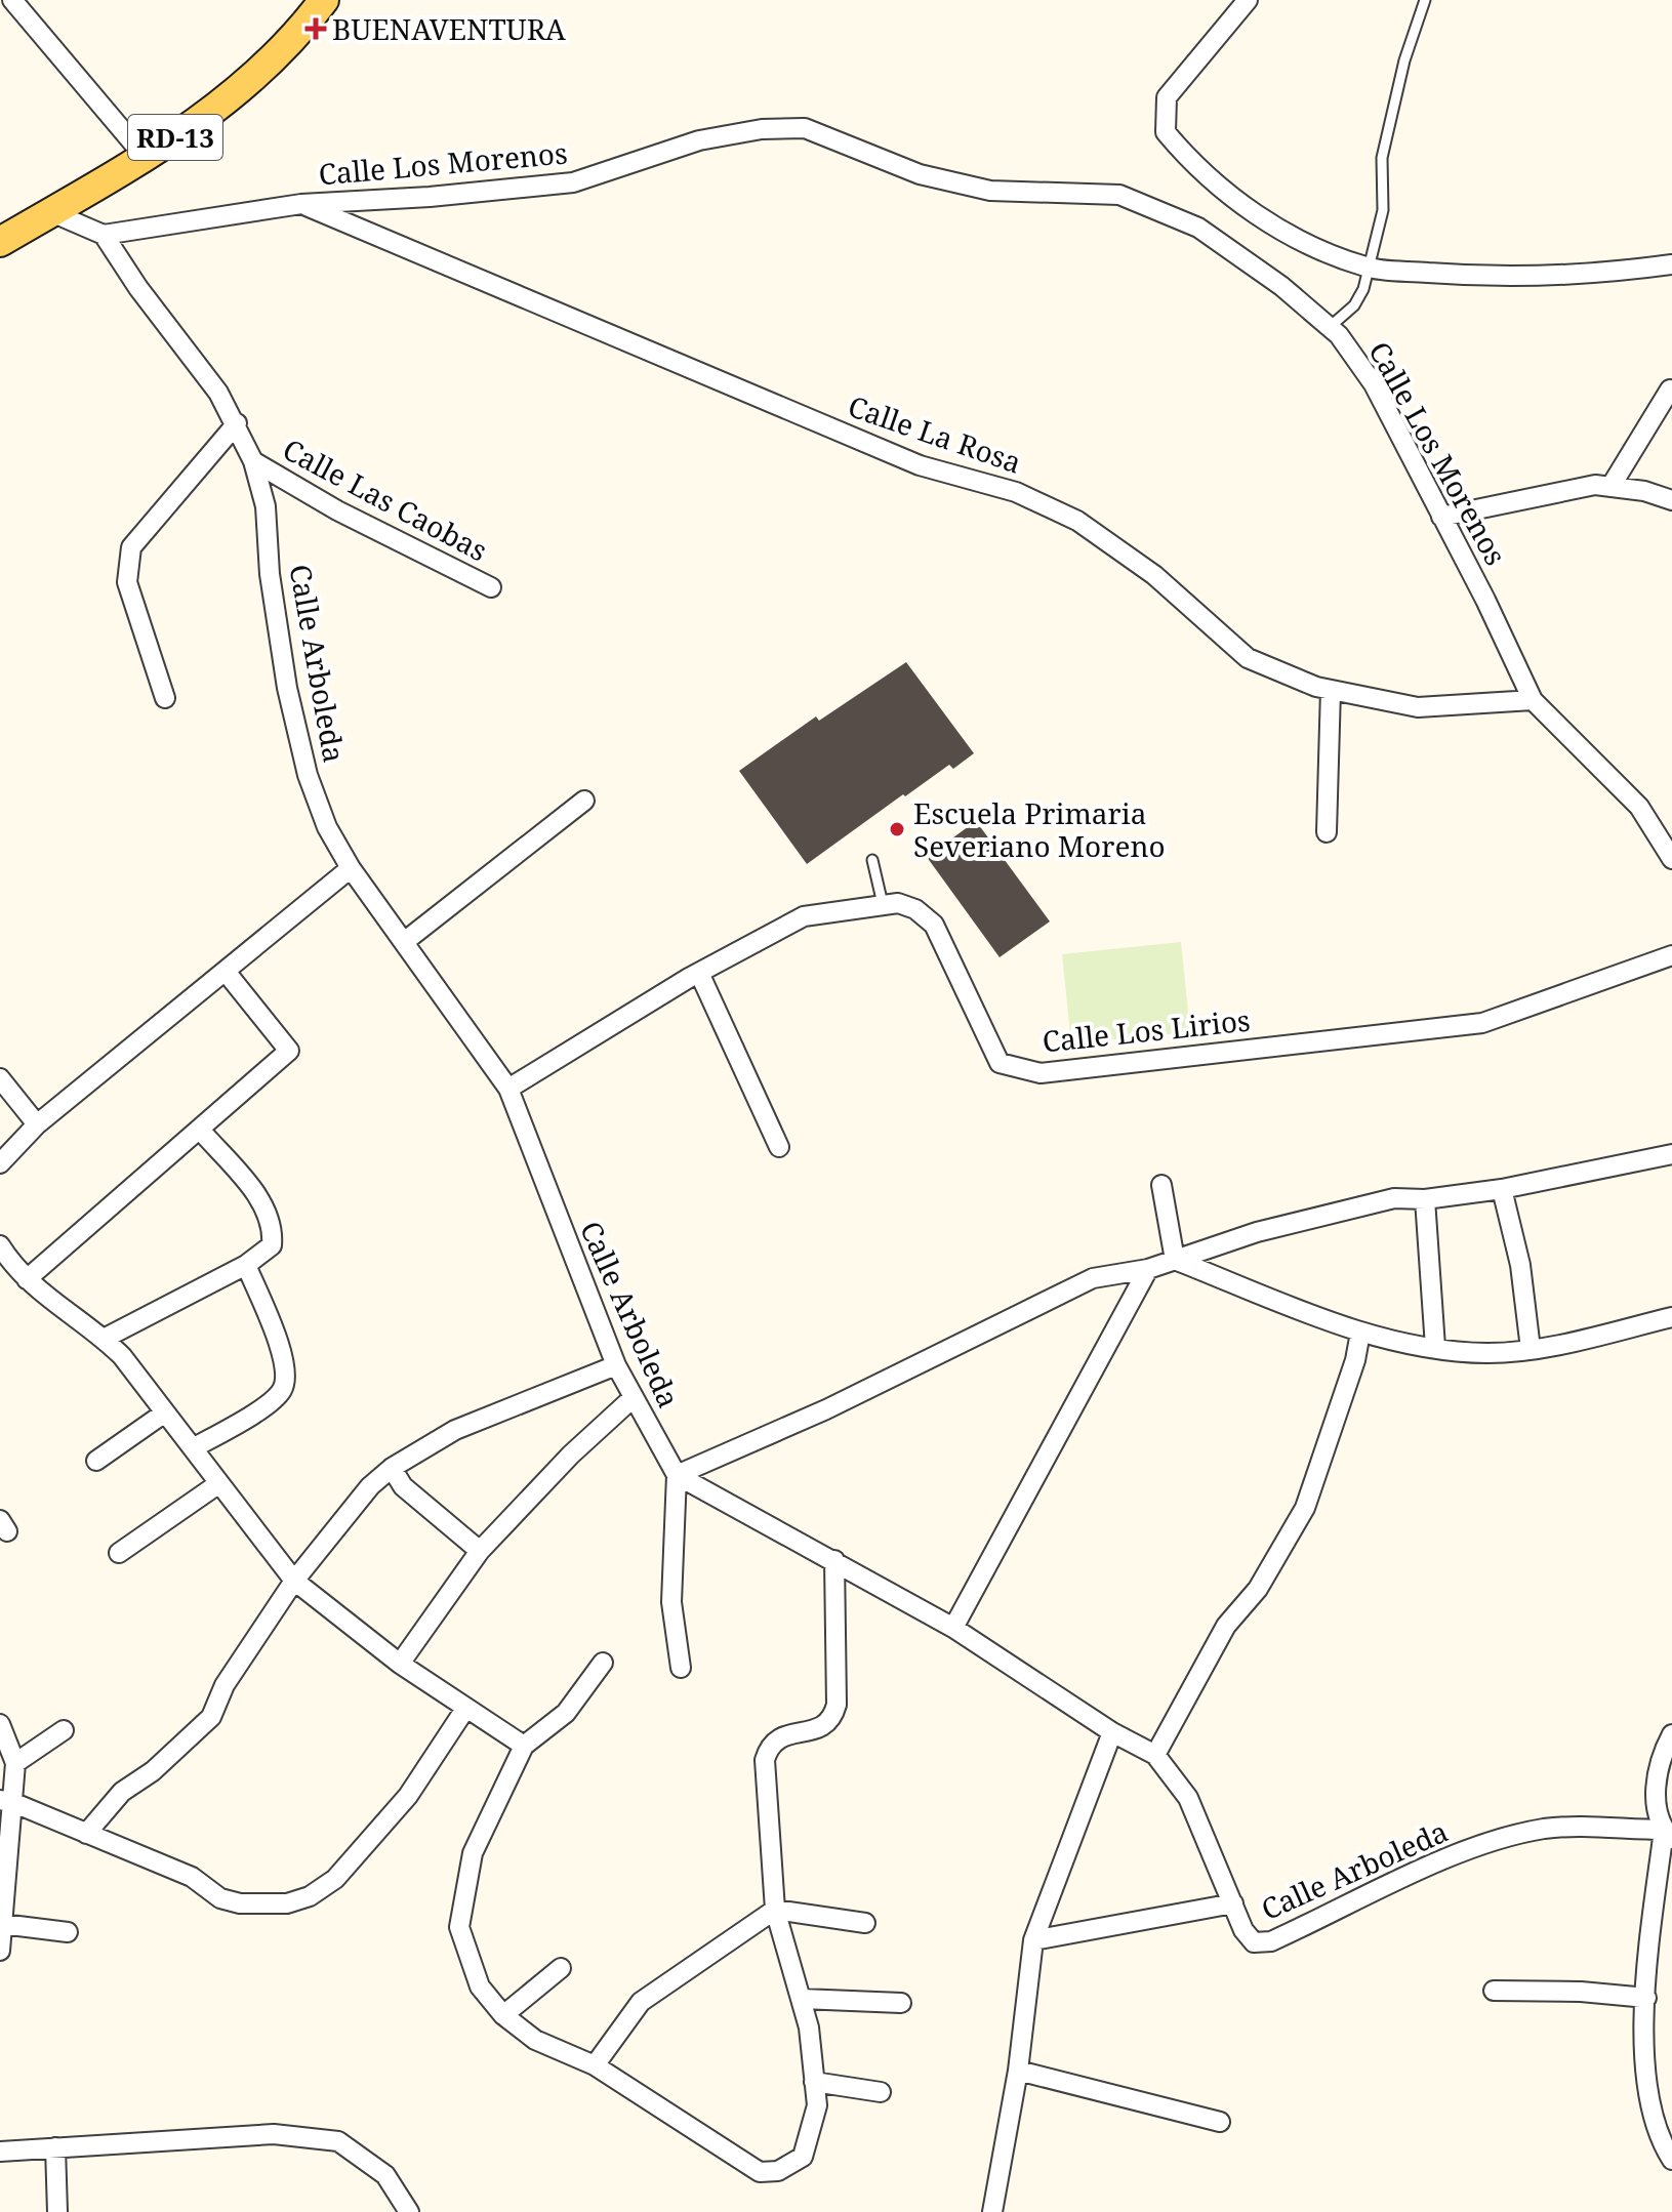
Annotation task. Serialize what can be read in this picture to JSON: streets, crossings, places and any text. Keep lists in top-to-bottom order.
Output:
{
  "streets": {
    "main road": ["RD-13"],
    "street": [
      "Calle Los Morenos",
      "Calle La Rosa",
      "Calle Las Caobas",
      "Calle Arboleda",
      "Calle Los Lirios"
    ]
  },
  "crossings": [
    ["Calle Los Morenos", "Calle La Rosa"],
    ["Calle Los Morenos", "Calle Arboleda"],
    ["Calle Las Caobas", "Calle Arboleda"],
    ["Calle Arboleda", "Calle Los Lirios"]
  ],
  "places": {
    "health": ["BUENAVENTURA"],
    "other": ["Escuela Primaria Severiano Moreno"]
  }
}
